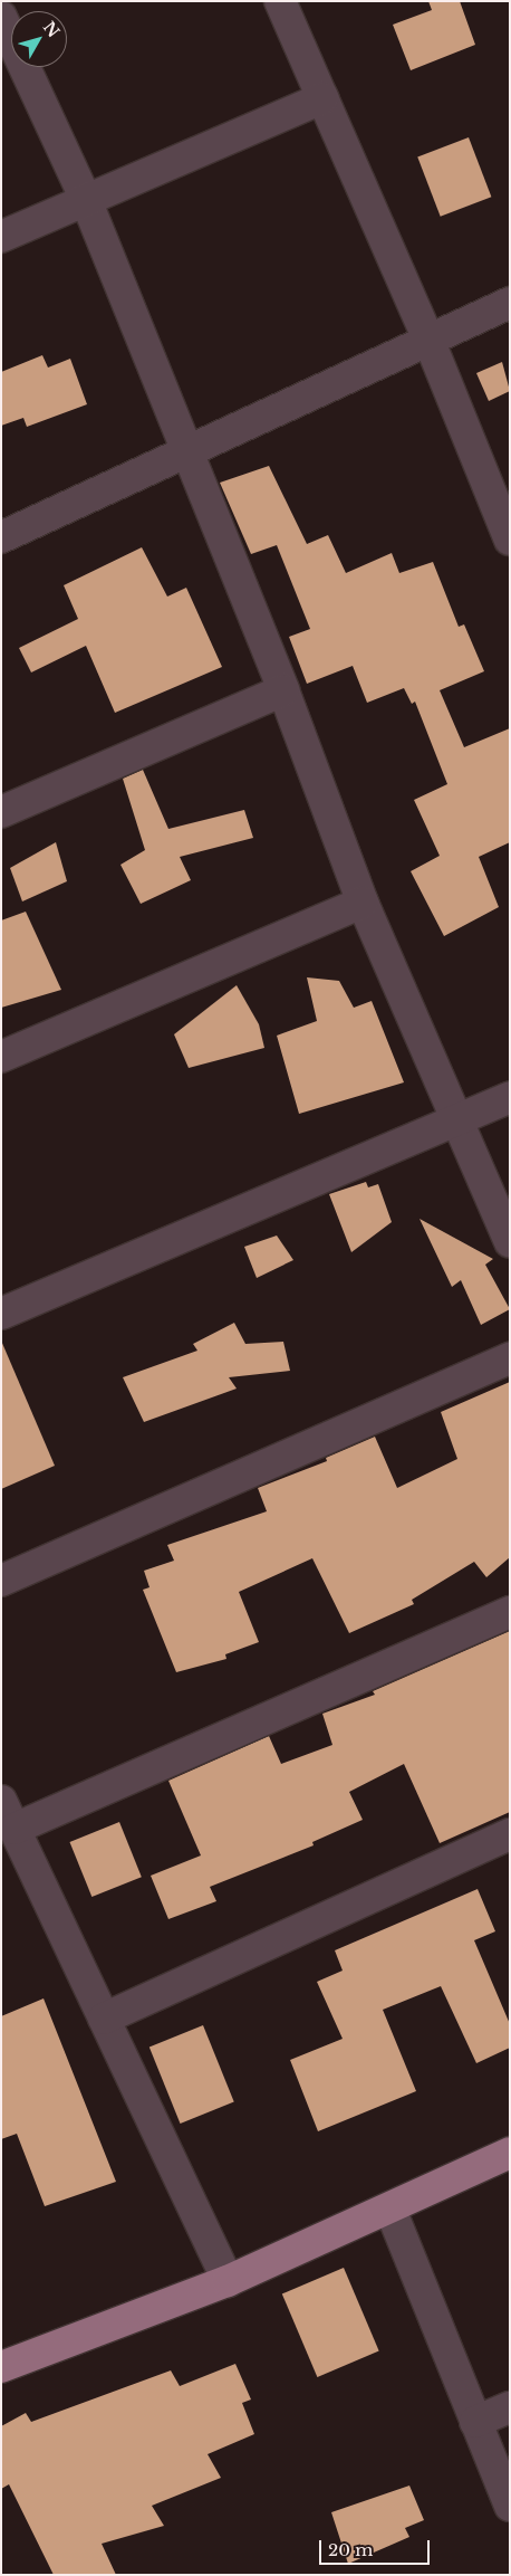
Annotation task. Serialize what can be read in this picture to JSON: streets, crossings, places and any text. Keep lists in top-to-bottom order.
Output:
{
  "scale_bar": "20 m",
  "north": "top right"
}
